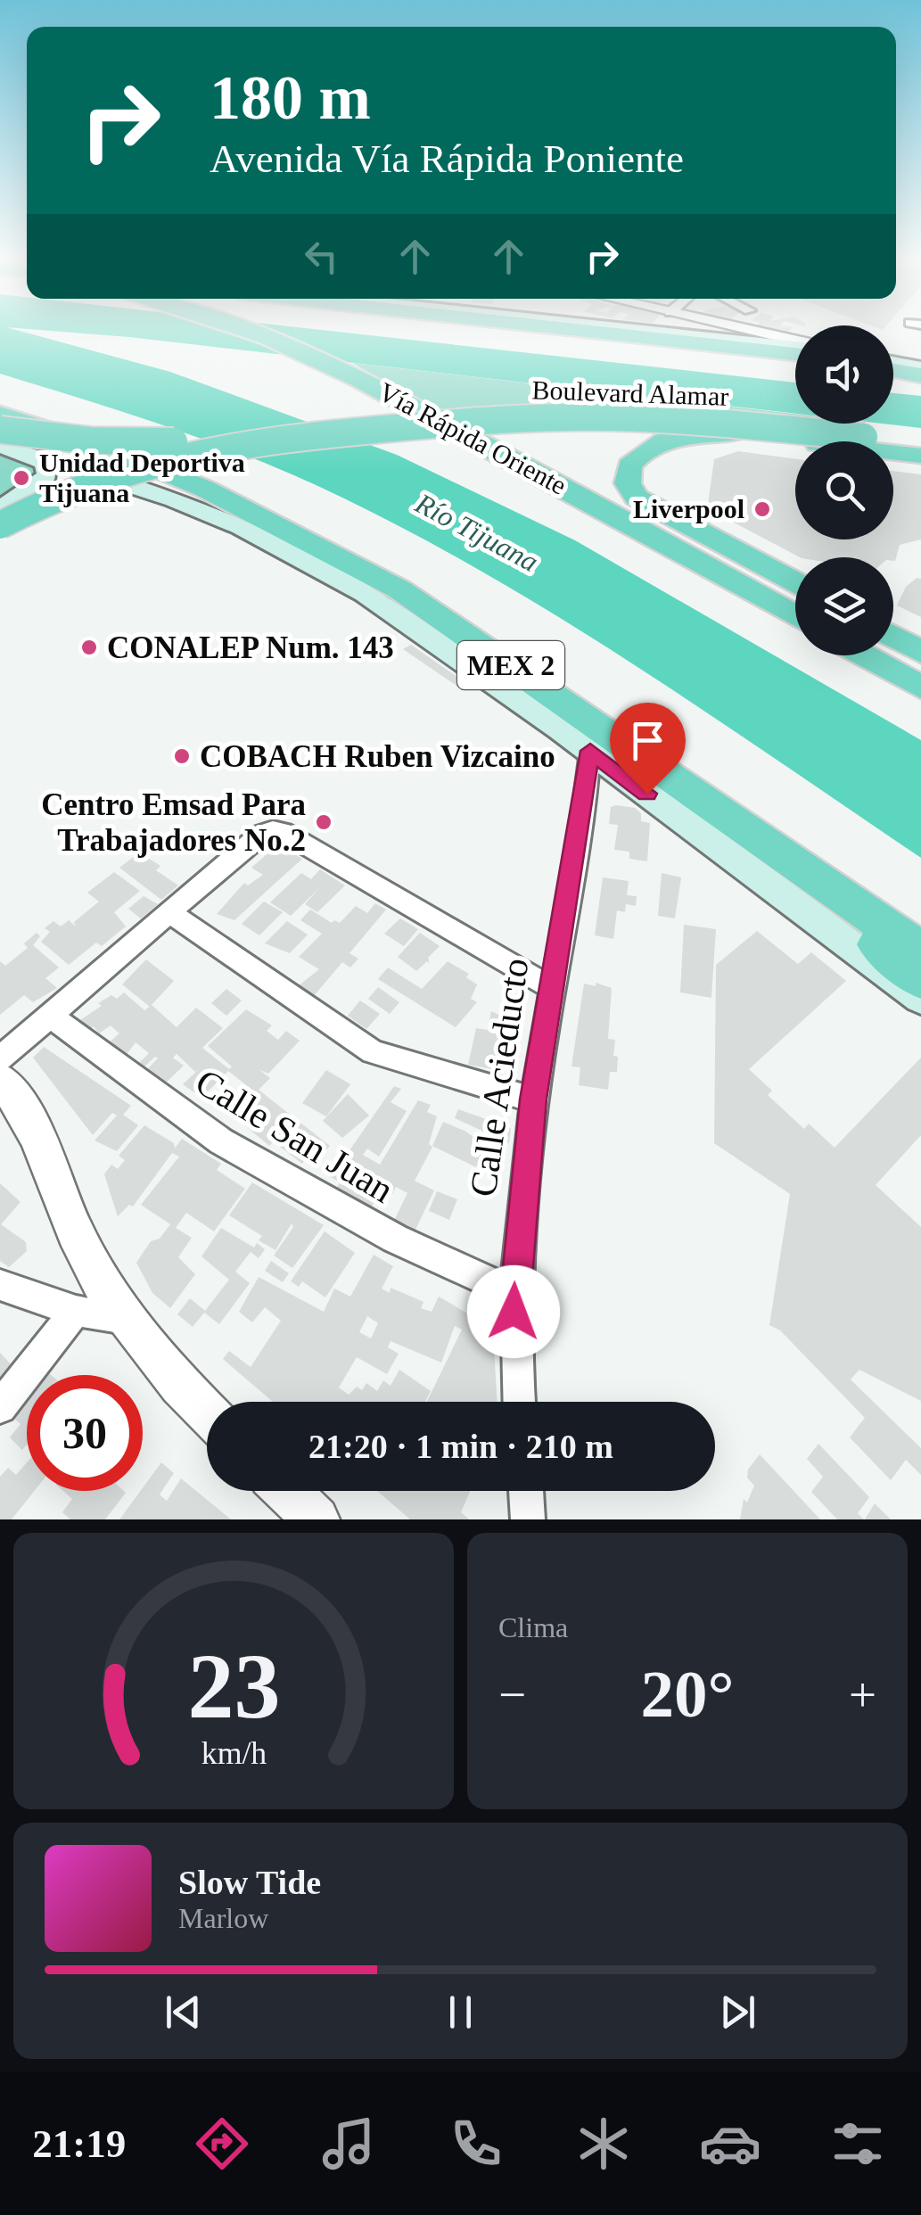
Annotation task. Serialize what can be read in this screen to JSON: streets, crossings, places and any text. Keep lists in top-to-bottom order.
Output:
{
  "streets": {
    "highway": ["Boulevard Alamar", "Vía Rápida Oriente", "MEX 2"],
    "street": ["Calle Acieducto", "Calle San Juan"]
  },
  "crossings": [
    ["Calle Acieducto", "Calle San Juan"]
  ],
  "water": ["Río Tijuana"],
  "places": [
    "Unidad Deportiva Tijuana",
    "Liverpool",
    "CONALEP Num. 143",
    "COBACH Ruben Vizcaino",
    "Centro Emsad Para Trabajadores No.2"
  ],
  "page": {
    "turn": ["180 m", "Avenida Vía Rápida Poniente"],
    "limit": "30",
    "trip": "21:20 · 1 min · 210 m",
    "tile": "Clima",
    "heat": ["−", "20°", "+"],
    "song": ["Slow Tide", "Marlow"],
    "tabs": "21:19",
    "gauge": ["23", "km/h"]
  }
}
